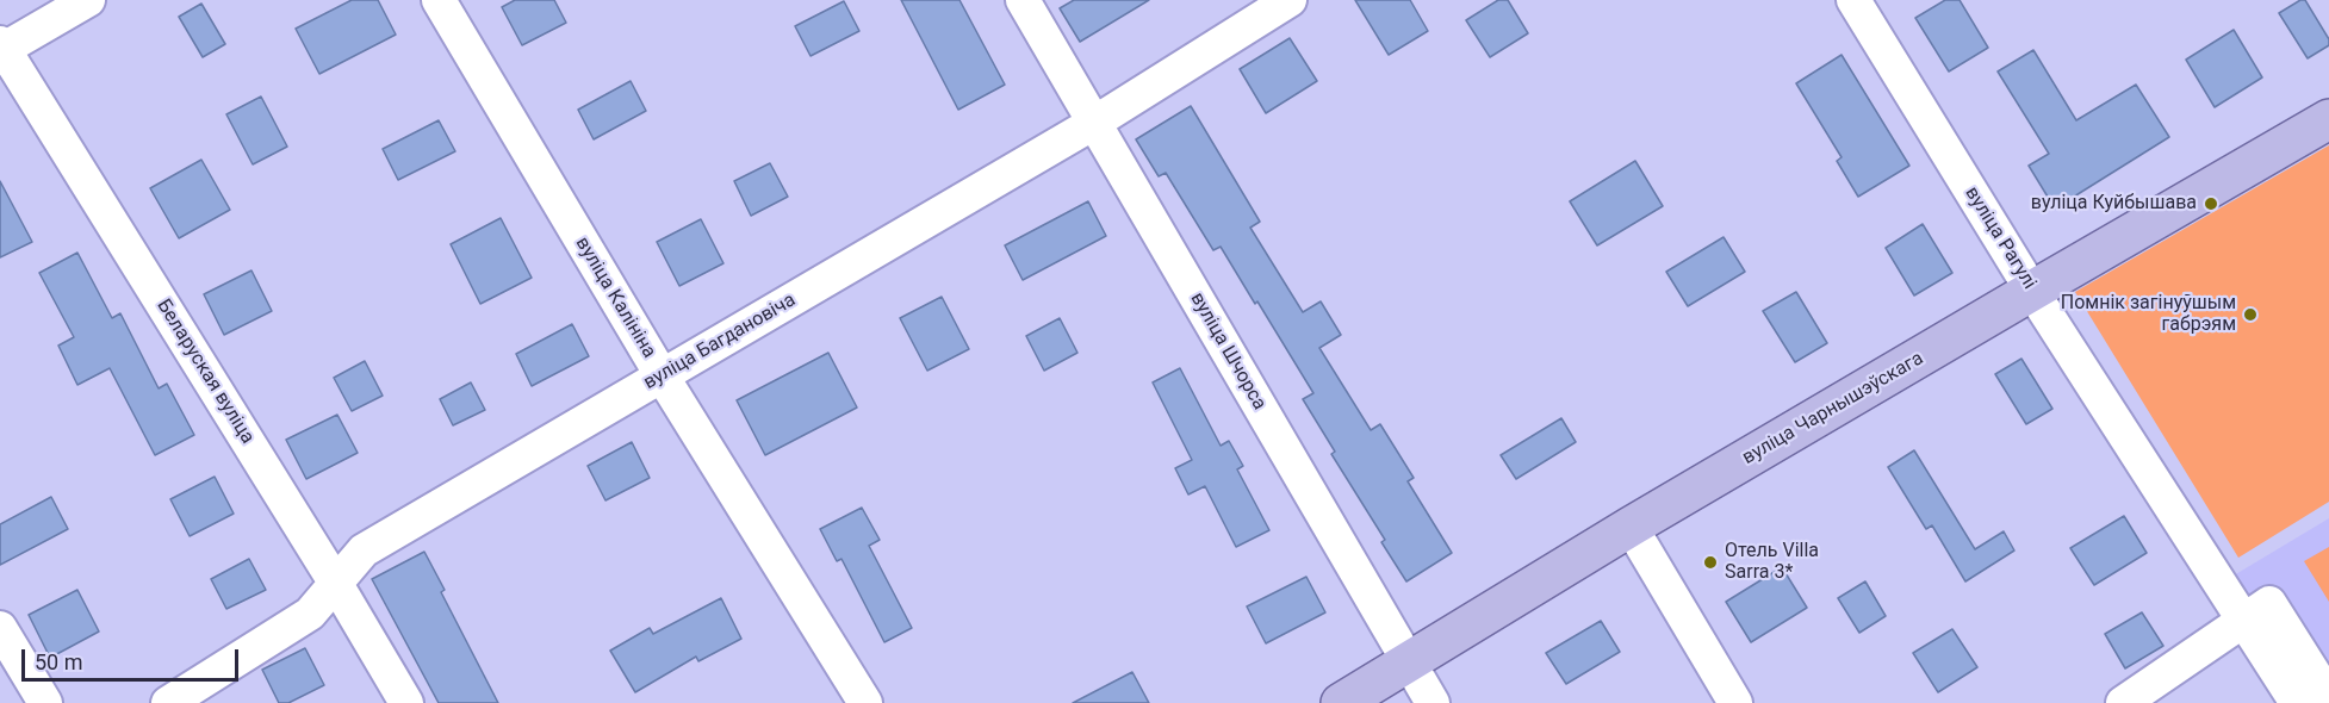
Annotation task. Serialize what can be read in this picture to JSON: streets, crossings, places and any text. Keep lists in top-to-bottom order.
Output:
{
  "streets": {
    "main road": ["вуліца Чарнышэўскага"],
    "street": [
      "вуліца Рагулі",
      "вуліца Калініна",
      "вуліца Багдановіча",
      "вуліца Шчорса",
      "Беларуская вуліца"
    ]
  },
  "crossings": [
    ["вуліца Рагулі", "вуліца Чарнышэўскага"],
    ["вуліца Калініна", "вуліца Багдановіча"],
    ["вуліца Багдановіча", "вуліца Шчорса"],
    ["вуліца Багдановіча", "Беларуская вуліца"],
    ["вуліца Шчорса", "вуліца Чарнышэўскага"]
  ],
  "places": ["вуліца Куйбышава", "Помнік загінуўшым габрэям", "Отель Villa Sarra 3*"],
  "scale_bar": "50 m"
}
